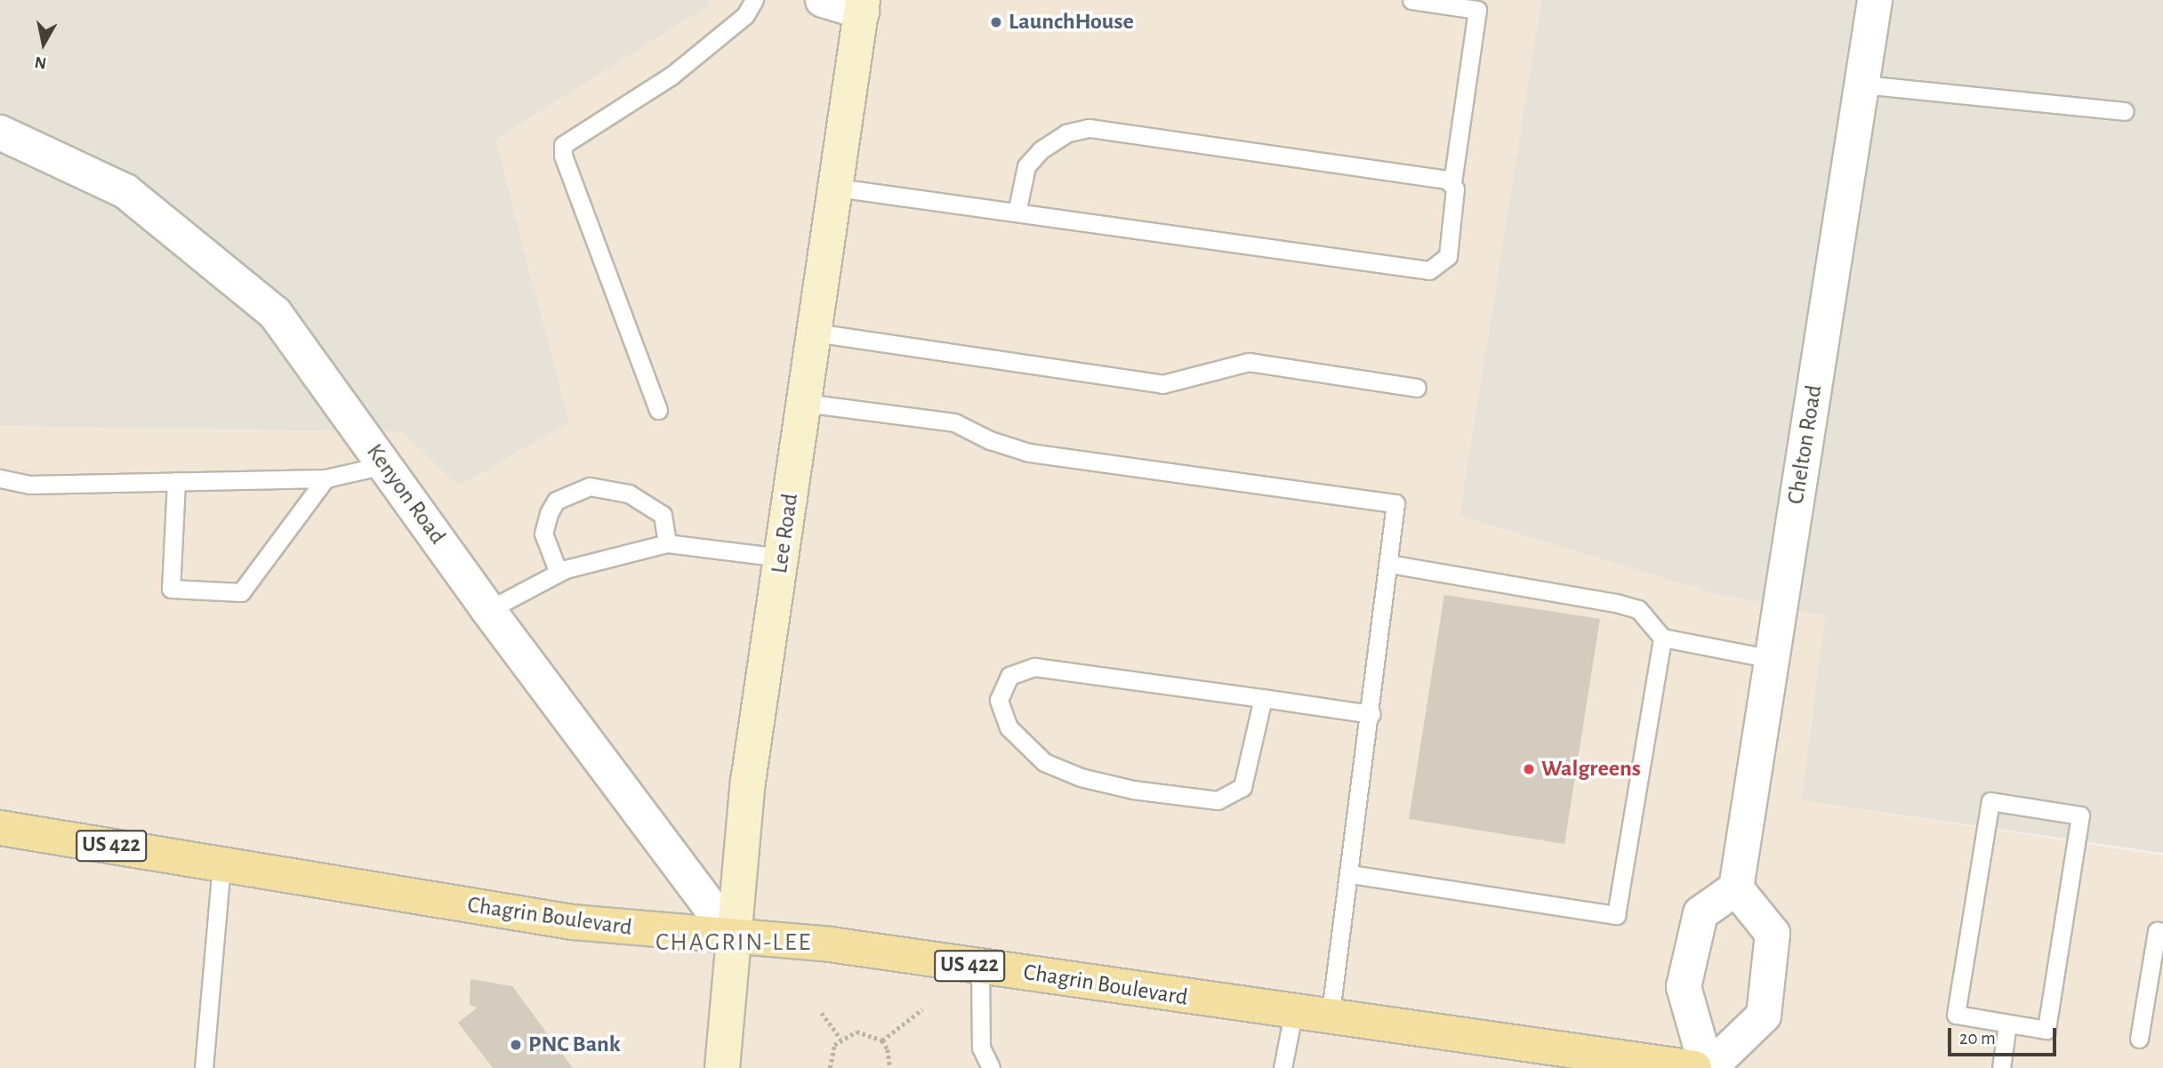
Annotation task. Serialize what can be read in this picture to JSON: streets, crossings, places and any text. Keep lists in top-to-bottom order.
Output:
{
  "streets": {
    "main road": ["Lee Road", "US 422", "Chagrin Boulevard"],
    "street": ["Chelton Road", "Kenyon Road"]
  },
  "crossings": [
    ["Kenyon Road", "Lee Road"],
    ["Kenyon Road", "Chagrin Boulevard"],
    ["Lee Road", "Chagrin Boulevard"]
  ],
  "districts": ["CHAGRIN-LEE"],
  "places": ["LaunchHouse", "Walgreens", "PNC Bank"],
  "scale_bar": "20 m",
  "north": "bottom"
}
